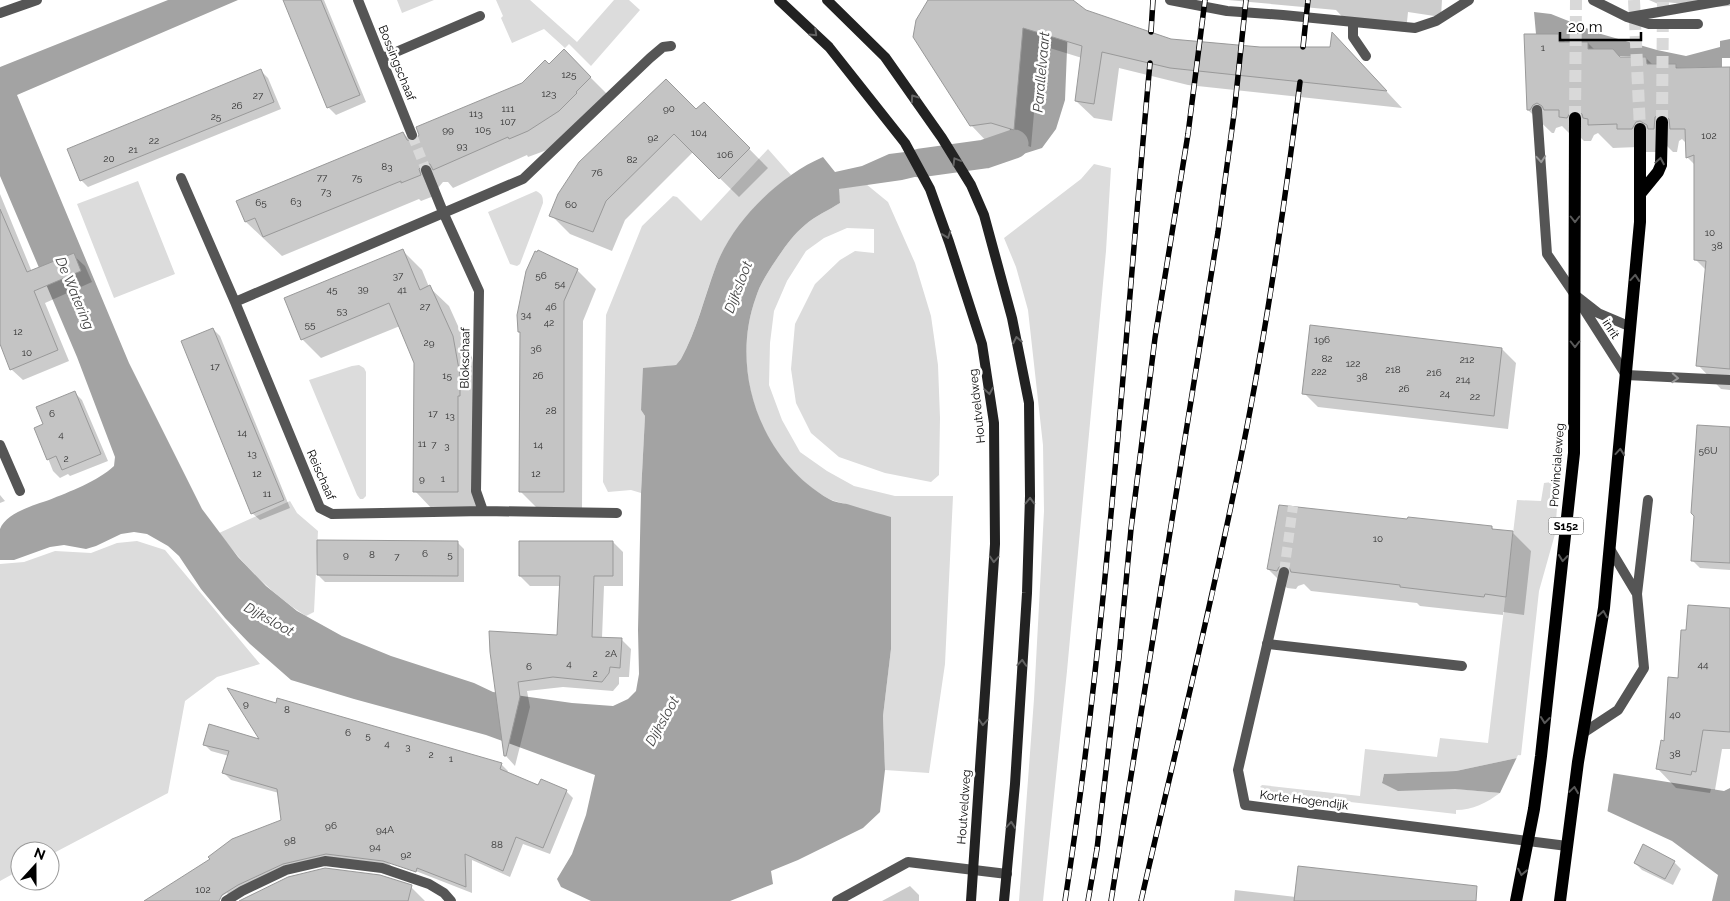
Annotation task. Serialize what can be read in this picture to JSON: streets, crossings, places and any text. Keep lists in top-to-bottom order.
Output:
{
  "streets": {
    "main road": ["Provincialeweg", "S152"],
    "street": [
      "Bossingschaaf",
      "inrit",
      "Blokschaaf",
      "Houtveldweg",
      "Reischaaf",
      "Korte Hogendijk"
    ]
  },
  "crossings": [
    ["inrit", "Provincialeweg"],
    ["Blokschaaf", "Reischaaf"],
    ["Provincialeweg", "Korte Hogendijk"]
  ],
  "one_way": ["inrit"],
  "water": ["Parallelvaart", "Dijksloot", "De Watering"],
  "house_numbers": [
    "1",
    "125",
    "123",
    "27",
    "26",
    "111",
    "90",
    "113",
    "25",
    "107",
    "99",
    "105",
    "104",
    "102",
    "92",
    "22",
    "93",
    "21",
    "106",
    "20",
    "82",
    "83",
    "76",
    "77",
    "75",
    "73",
    "63",
    "65",
    "60",
    "10",
    "38",
    "37",
    "56",
    "54",
    "39",
    "45",
    "41",
    "27",
    "46",
    "53",
    "34",
    "42",
    "55",
    "12",
    "196",
    "29",
    "36",
    "10",
    "82",
    "212",
    "122",
    "17",
    "218",
    "222",
    "216",
    "15",
    "26",
    "38",
    "214",
    "26",
    "24",
    "22",
    "28",
    "6",
    "17",
    "13",
    "14",
    "4",
    "11",
    "7",
    "14",
    "3",
    "56U",
    "13",
    "2",
    "12",
    "12",
    "9",
    "1",
    "11",
    "10",
    "6",
    "9",
    "8",
    "5",
    "7",
    "2A",
    "4",
    "44",
    "6",
    "2",
    "9",
    "8",
    "40",
    "6",
    "5",
    "4",
    "3",
    "38",
    "2",
    "1",
    "96",
    "94A",
    "98",
    "88",
    "94",
    "92",
    "102"
  ],
  "scale_bar": "20 m",
  "north": "top"
}
